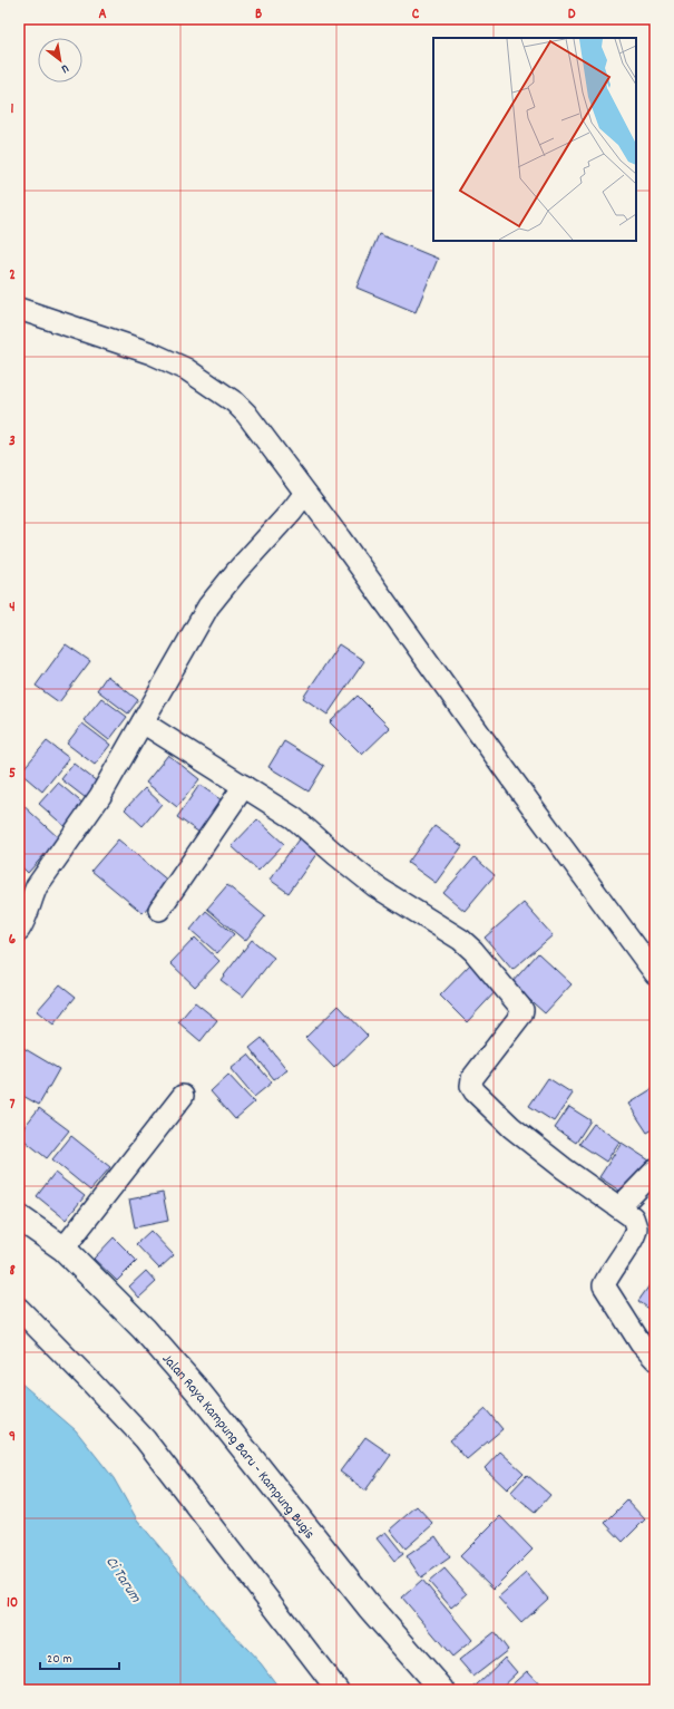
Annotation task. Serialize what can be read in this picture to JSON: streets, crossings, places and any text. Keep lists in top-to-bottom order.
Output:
{
  "streets": {
    "street": ["Jalan Raya Kampung Baru - Kampung Bugis"]
  },
  "water": ["Ci Tarum"],
  "scale_bar": "20 m",
  "north": "bottom right",
  "grid": {
    "columns": [
      "A",
      "B",
      "C",
      "D"
    ],
    "rows": [
      "1",
      "2",
      "3",
      "4",
      "5",
      "6",
      "7",
      "8",
      "9",
      "10"
    ]
  }
}
